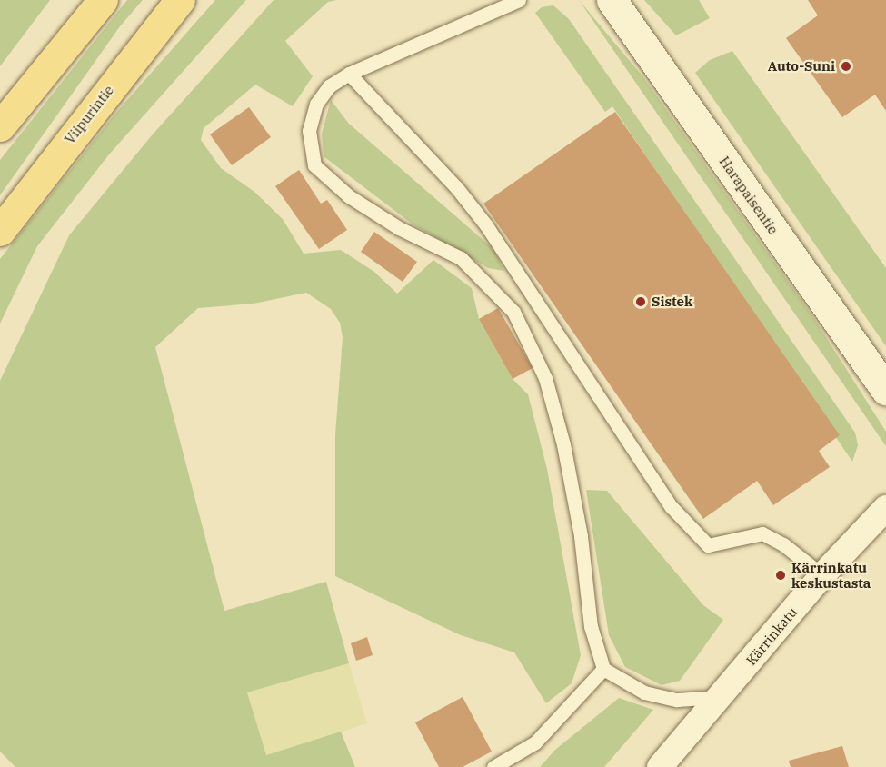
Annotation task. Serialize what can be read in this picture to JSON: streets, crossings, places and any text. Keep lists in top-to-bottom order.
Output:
{
  "streets": {
    "main road": ["Viipurintie", "Harapaisentie"],
    "street": ["Kärrinkatu"]
  },
  "places": ["Auto-Suni", "Sistek", "Kärrinkatu keskustasta"]
}
